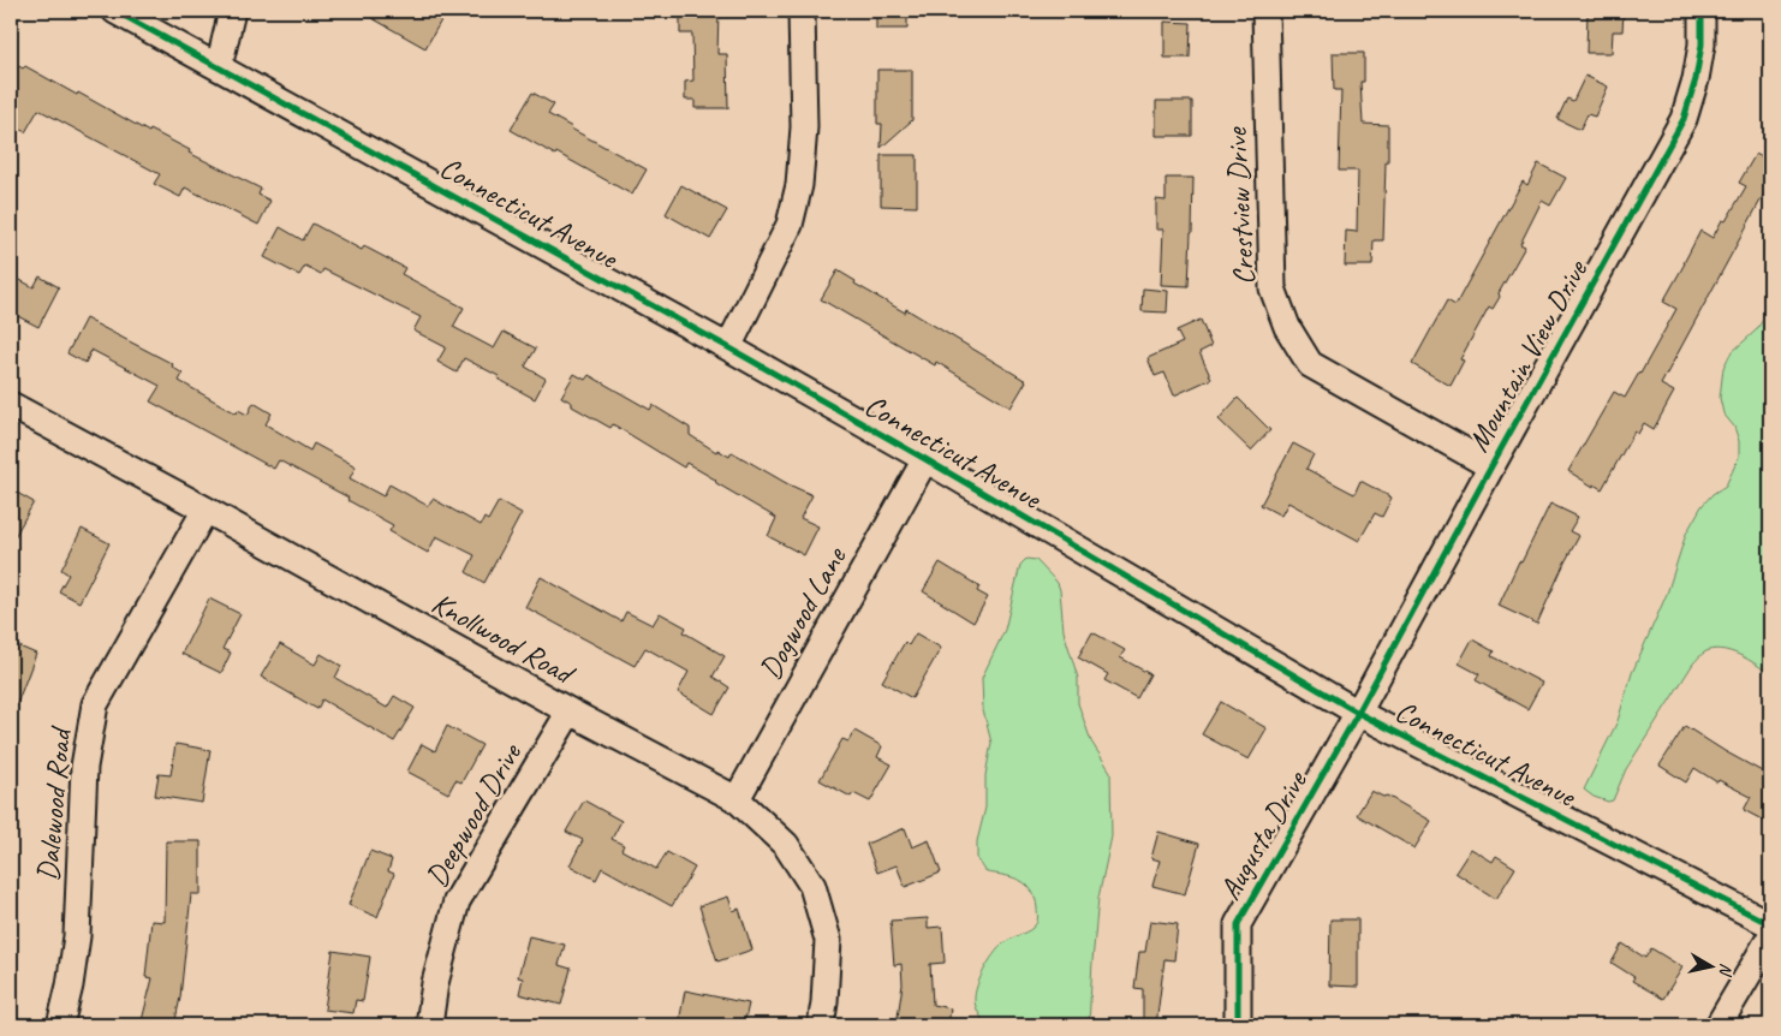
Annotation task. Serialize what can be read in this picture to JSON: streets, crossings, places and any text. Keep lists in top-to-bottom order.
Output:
{
  "streets": {
    "street": [
      "Crestview Drive",
      "Connecticut Avenue",
      "Mountain View Drive",
      "Dogwood Lane",
      "Knollwood Road",
      "Dalewood Road",
      "Deepwood Drive",
      "Augusta Drive"
    ]
  },
  "crossings": [
    ["Crestview Drive", "Mountain View Drive"],
    ["Connecticut Avenue", "Mountain View Drive"],
    ["Connecticut Avenue", "Dogwood Lane"],
    ["Connecticut Avenue", "Augusta Drive"],
    ["Mountain View Drive", "Augusta Drive"],
    ["Dogwood Lane", "Knollwood Road"],
    ["Knollwood Road", "Dalewood Road"],
    ["Knollwood Road", "Deepwood Drive"]
  ],
  "north": "right"
}
